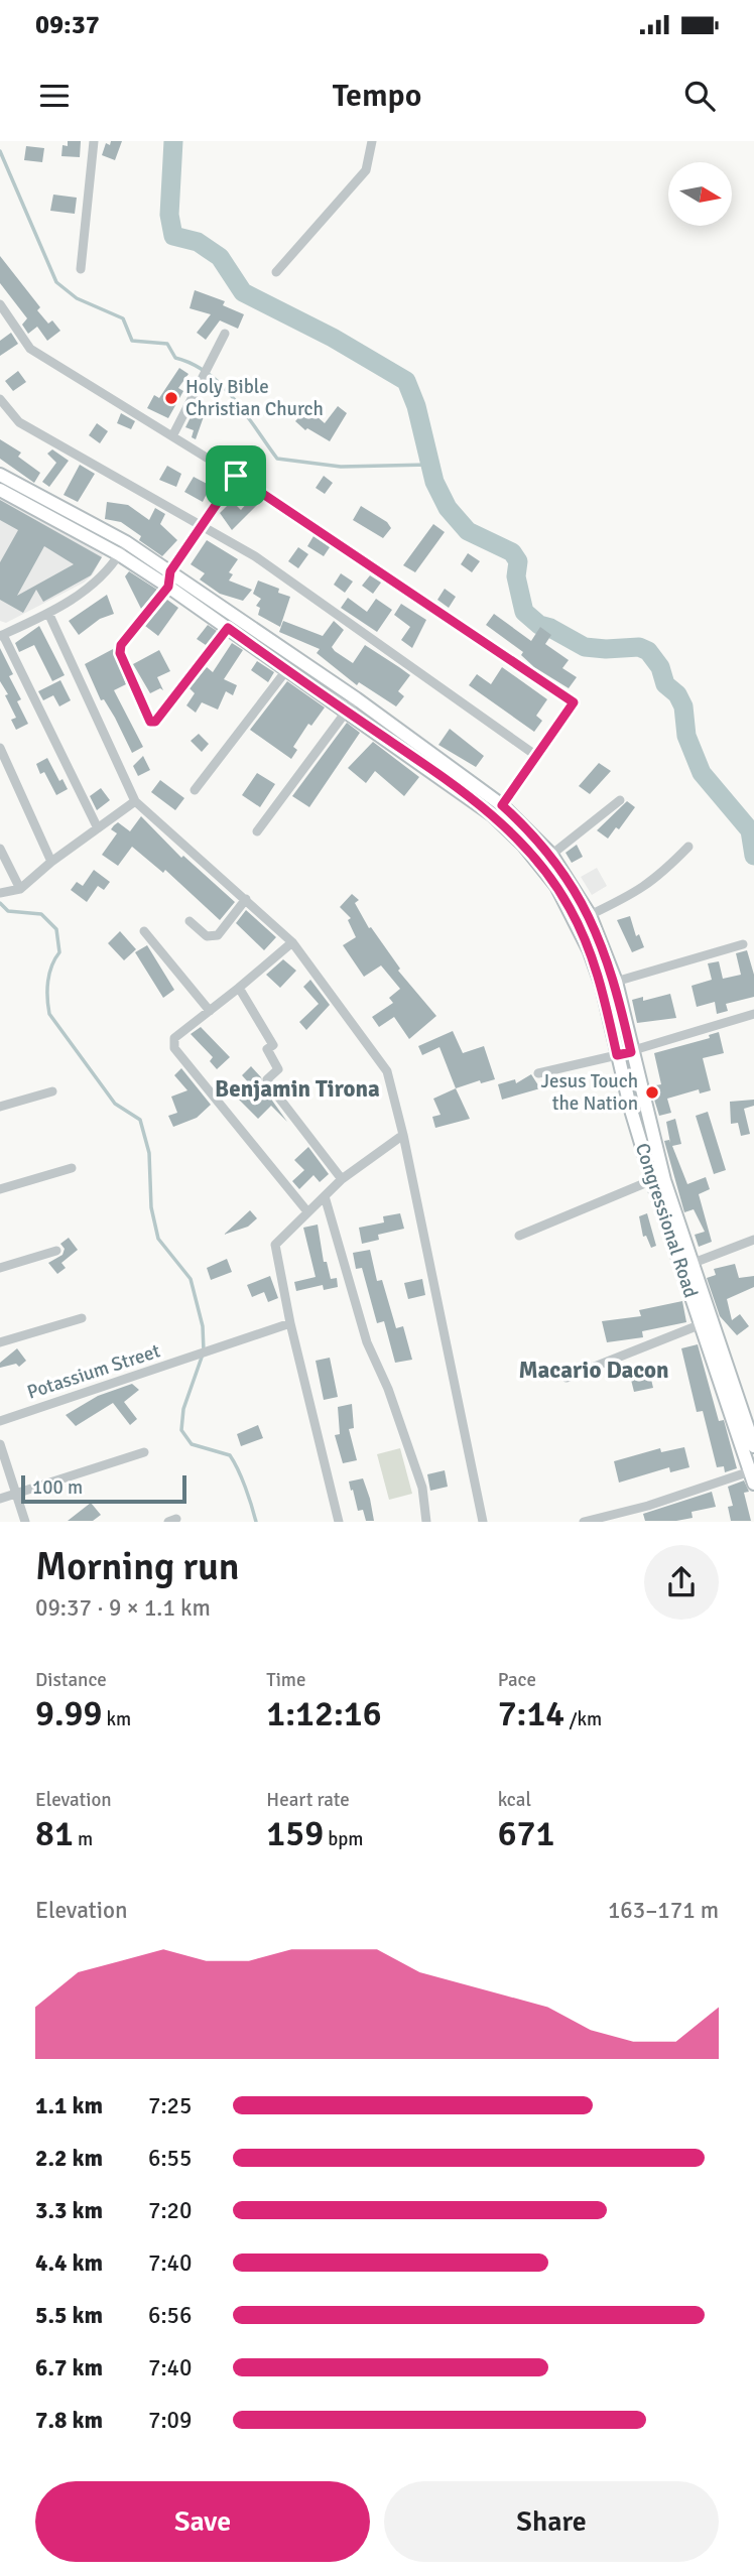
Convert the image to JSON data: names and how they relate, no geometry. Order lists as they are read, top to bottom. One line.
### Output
{"streets":{"main road":["Congressional Road"],"street":["Potassium Street"]},"districts":["Benjamin Tirona","Macario Dacon"],"places":["Holy Bible Christian Church","Jesus Touch the Nation"],"scale_bar":"100 m","north":"right","page":{"status":"09:37","header":"Tempo","scale":"100 m","heading":["Morning run","09:37 · 9 × 1.1 km"],"stats":[["Distance","9.99 km"],["Time","1:12:16"],["Pace","7:14 /km"],["Elevation","81 m"],["Heart rate","159 bpm"],["kcal","671"]],"chart":["Elevation","163–171 m"],"list":[{"name":"1.1 km","note":"7:25"},{"name":"2.2 km","note":"6:55"},{"name":"3.3 km","note":"7:20"},{"name":"4.4 km","note":"7:40"},{"name":"5.5 km","note":"6:56"},{"name":"6.7 km","note":"7:40"},{"name":"7.8 km","note":"7:09"}],"buttons":["Save","Share"]}}
